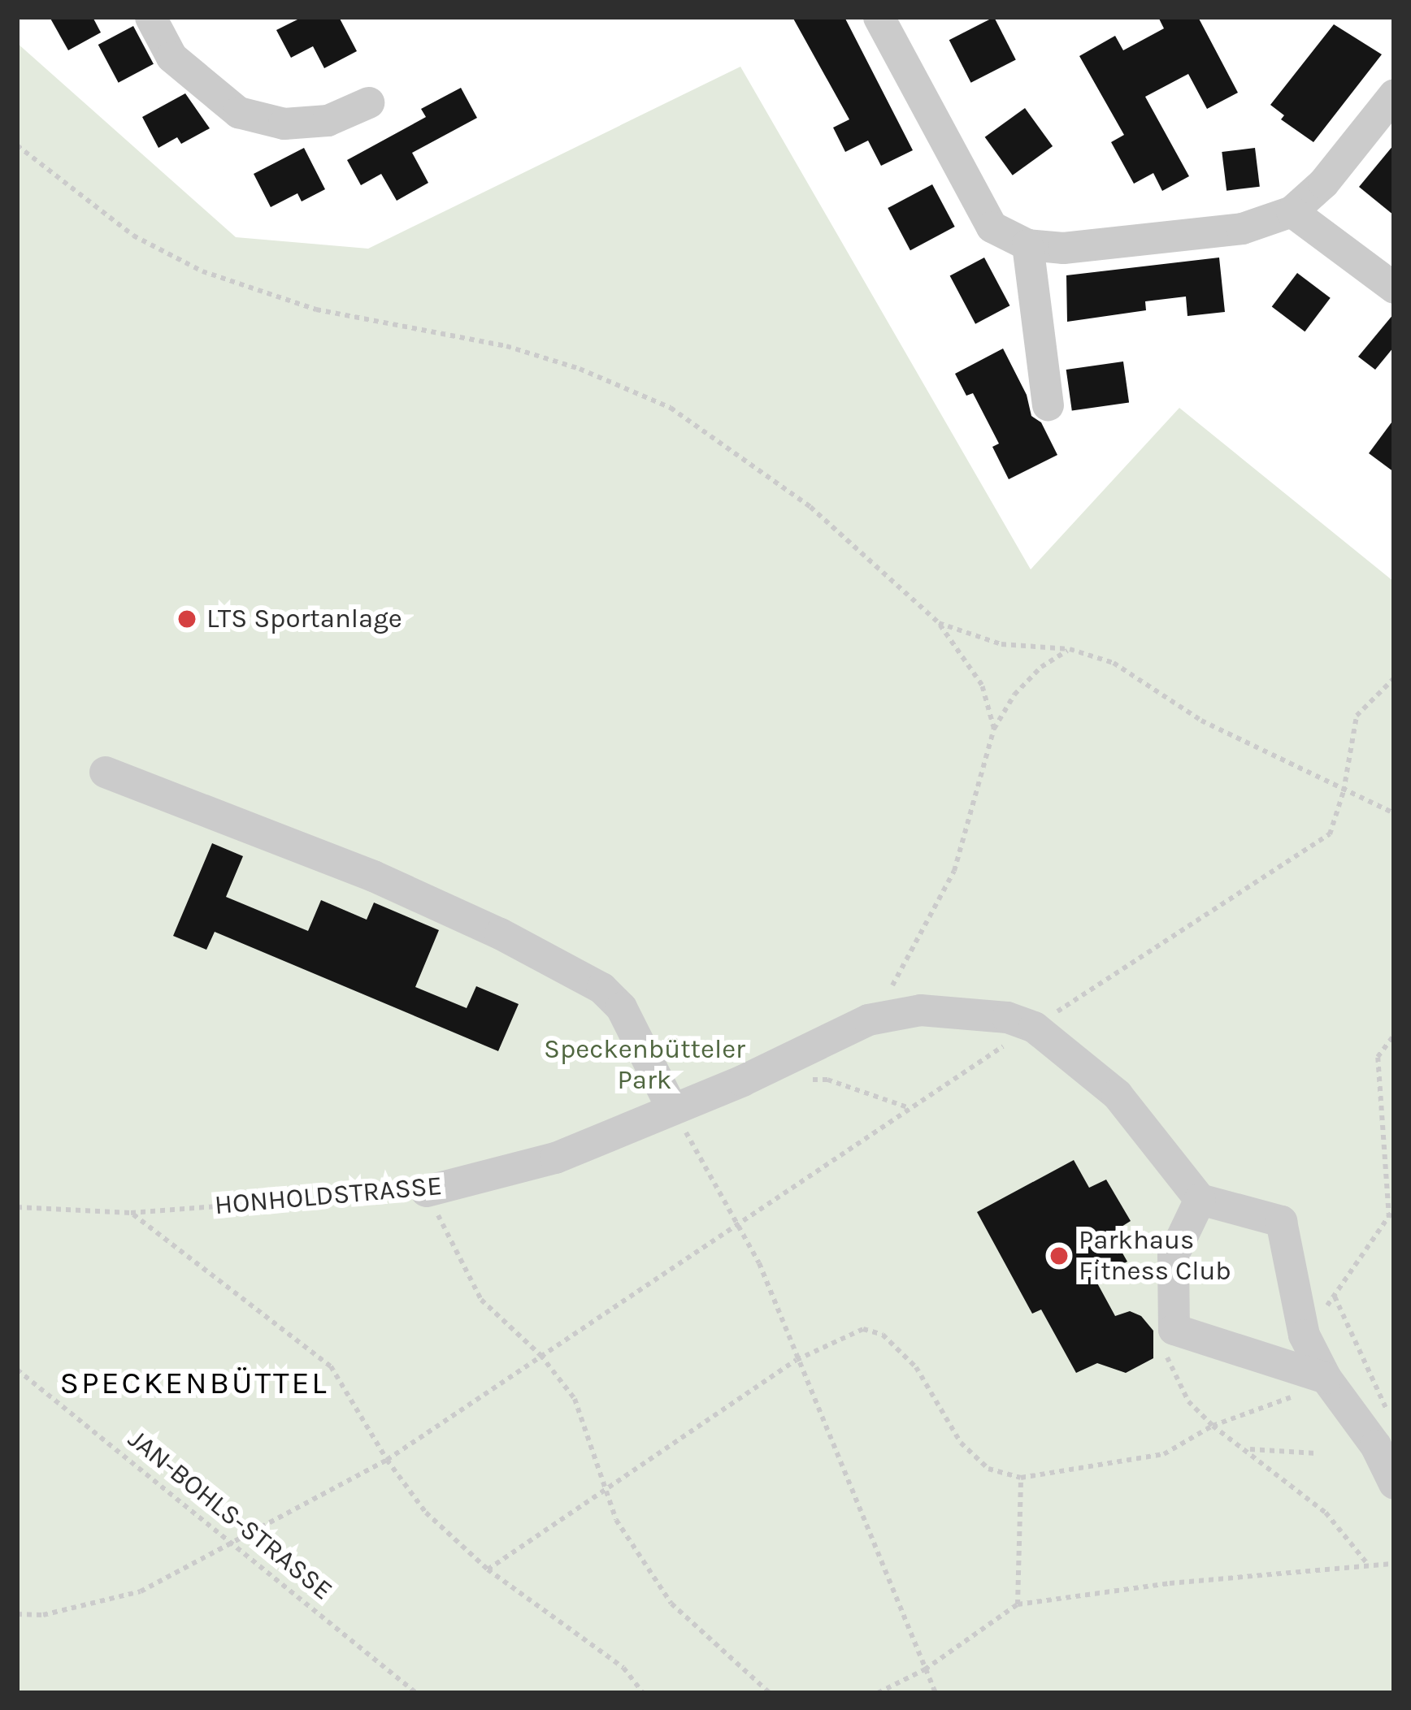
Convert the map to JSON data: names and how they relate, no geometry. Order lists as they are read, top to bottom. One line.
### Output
{"streets":{"street":["HONHOLDSTRASSE"],"path":["JAN-BOHLS-STRASSE"]},"districts":["SPECKENBÜTTEL"],"parks":["Speckenbütteler Park"],"places":["LTS Sportanlage","Parkhaus Fitness Club"]}
